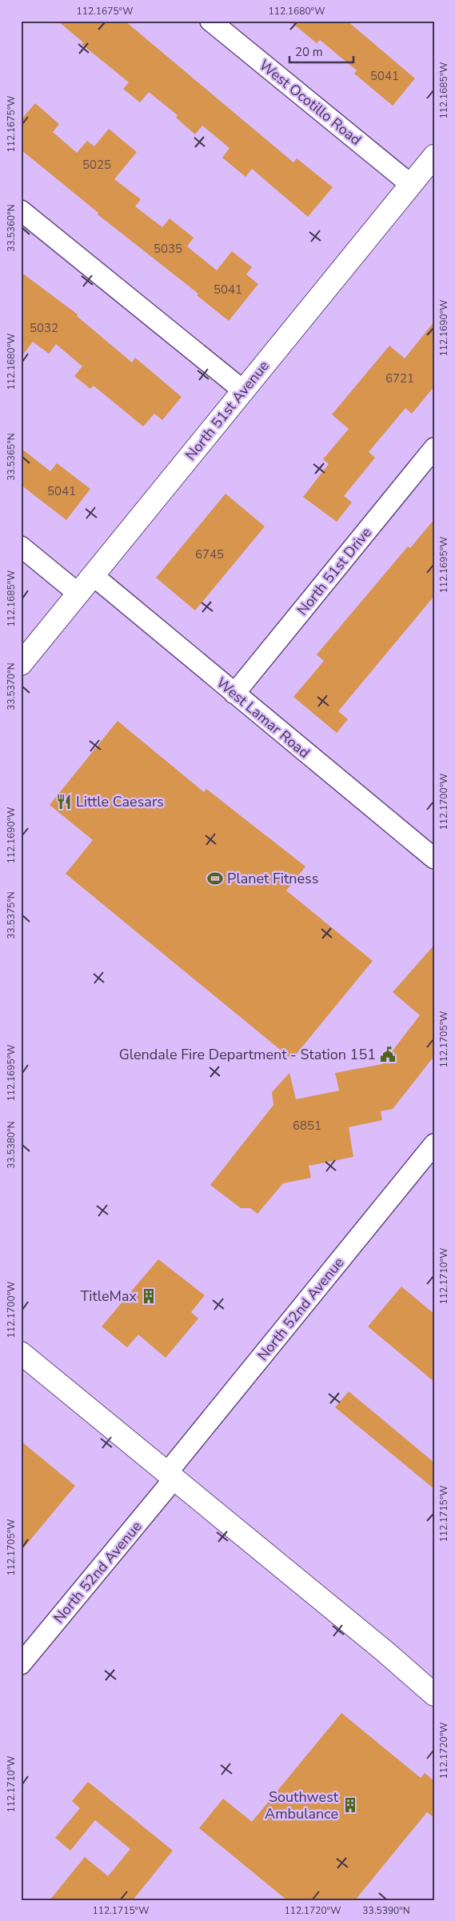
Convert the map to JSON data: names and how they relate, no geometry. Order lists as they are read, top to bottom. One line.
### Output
{"streets":{"main road":["North 51st Avenue"],"street":["West Ocotillo Road","North 51st Drive","West Lamar Road","North 52nd Avenue"]},"crossings":[["West Ocotillo Road","North 51st Avenue"],["North 51st Avenue","West Lamar Road"],["North 51st Drive","West Lamar Road"]],"places":{"restaurant":["Little Caesars"],"sports":["Planet Fitness"],"public building":["Glendale Fire Department - Station 151"],"building":["TitleMax","Southwest Ambulance"]},"house_numbers":["5041","5025","5035","5041","5032","6721","5041","6745","6851"],"scale_bar":"20 m","coordinates":["112.1675°W","112.1680°W","112.1685°W","33.5360°N","112.1690°W","33.5365°N","112.1695°W","33.5370°N","112.1700°W","33.5375°N","112.1705°W","33.5380°N","112.1710°W","112.1715°W","112.1720°W","33.5390°N"]}
